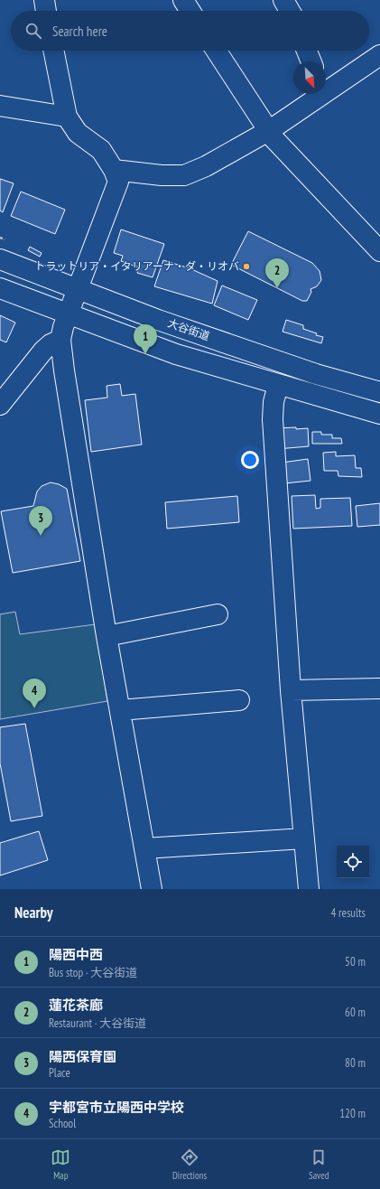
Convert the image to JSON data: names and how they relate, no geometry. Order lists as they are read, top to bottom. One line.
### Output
{"streets":{"street":["大谷街道"]},"places":["トラットリア・イタリアーナ・ダ・リオバ"],"north":"bottom right","page":{"search":"Search here","pins":["2","1","3","4"],"heading":["Nearby","4 results"],"list":[{"mark":"1","name":"陽西中西","note":"Bus stop · 大谷街道","value":"50 m"},{"mark":"2","name":"蓮花茶廊","note":"Restaurant · 大谷街道","value":"60 m"},{"mark":"3","name":"陽西保育園","note":"Place","value":"80 m"},{"mark":"4","name":"宇都宮市立陽西中学校","note":"School","value":"120 m"}],"nav":["Map","Directions","Saved"]}}
